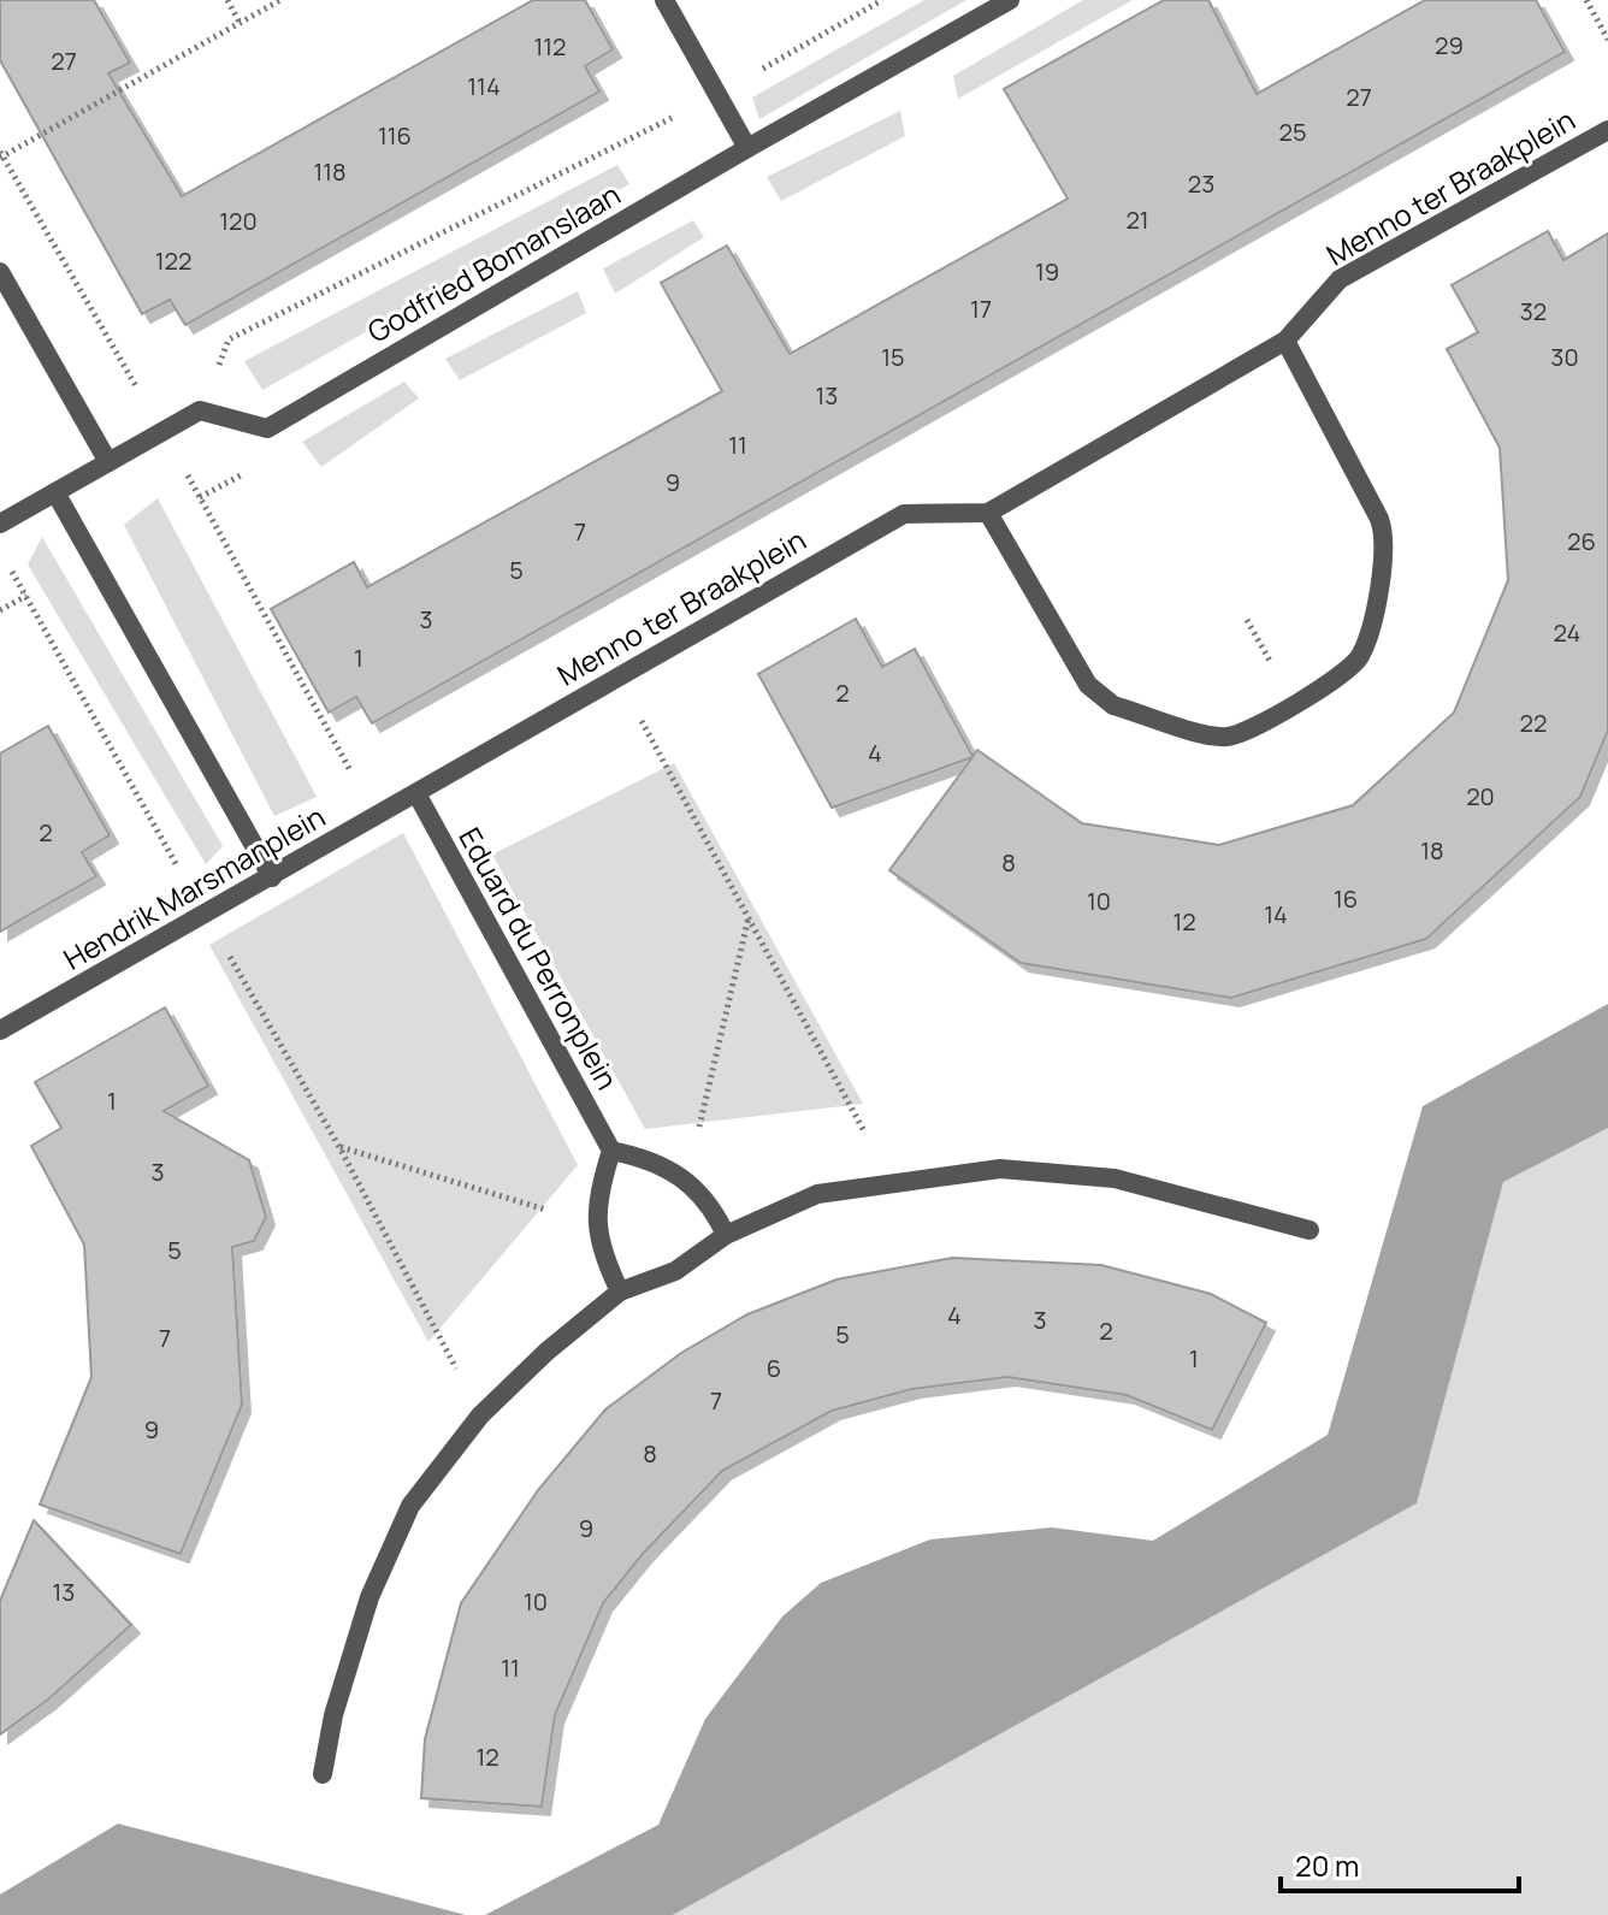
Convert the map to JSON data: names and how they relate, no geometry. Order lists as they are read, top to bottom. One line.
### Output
{"streets":{"street":["Menno ter Braakplein","Godfried Bomanslaan","Hendrik Marsmanplein","Eduard du Perronplein"]},"crossings":[["Menno ter Braakplein","Hendrik Marsmanplein"],["Menno ter Braakplein","Eduard du Perronplein"],["Hendrik Marsmanplein","Eduard du Perronplein"]],"house_numbers":["29","112","27","114","27","25","116","118","23","21","120","122","19","17","32","15","30","13","11","9","7","26","5","3","24","1","2","22","4","20","2","18","8","16","10","14","12","1","3","5","4","3","2","5","7","1","6","7","9","8","9","13","10","11","12"],"scale_bar":"20 m"}
